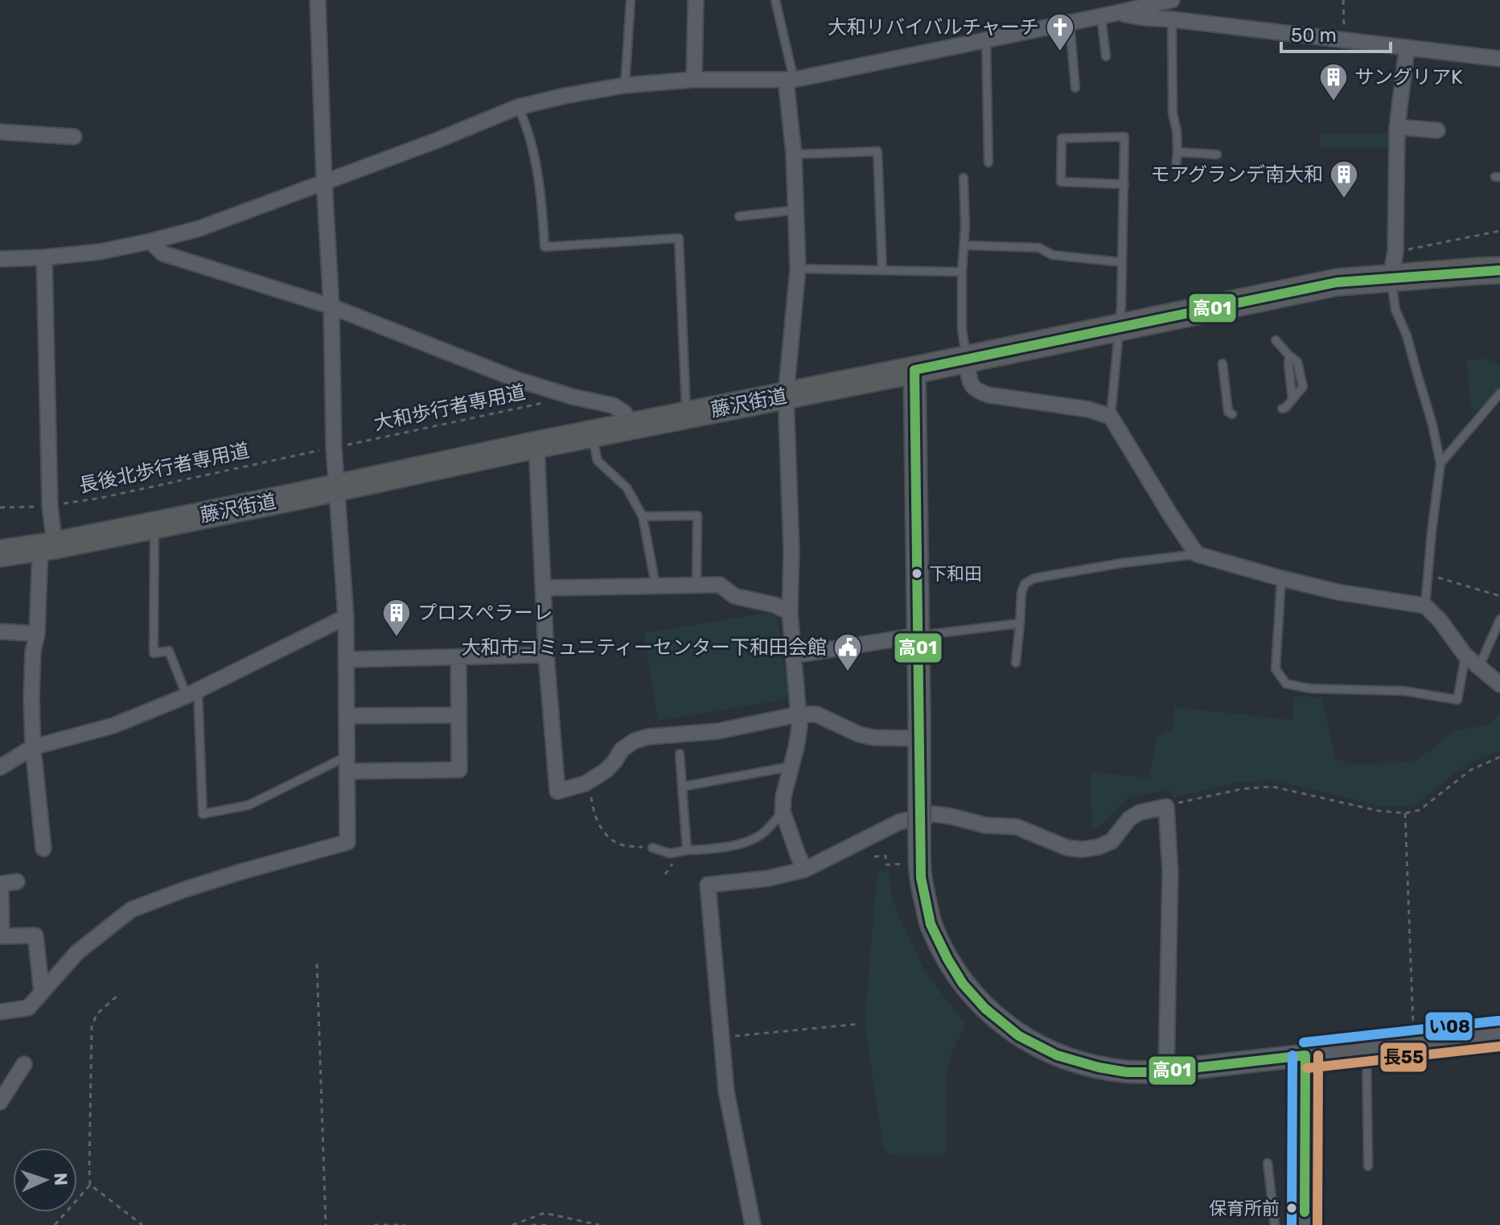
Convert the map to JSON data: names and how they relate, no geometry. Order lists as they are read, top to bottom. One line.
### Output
{"streets":{"highway":["藤沢街道"],"path":["大和歩行者専用道","長後北歩行者専用道"]},"crossings":[["大和歩行者専用道","長後北歩行者専用道"]],"places":{"church":["大和リバイバルチャーチ"],"building":["サングリアK","モアグランデ南大和","プロスぺラーレ"],"other":["下和田","保育所前"],"public building":["大和市コミュニティーセンター下和田会館"]},"lines":["transit line 高01","transit line い08","transit line 長55"],"scale_bar":"50 m","north":"right"}
